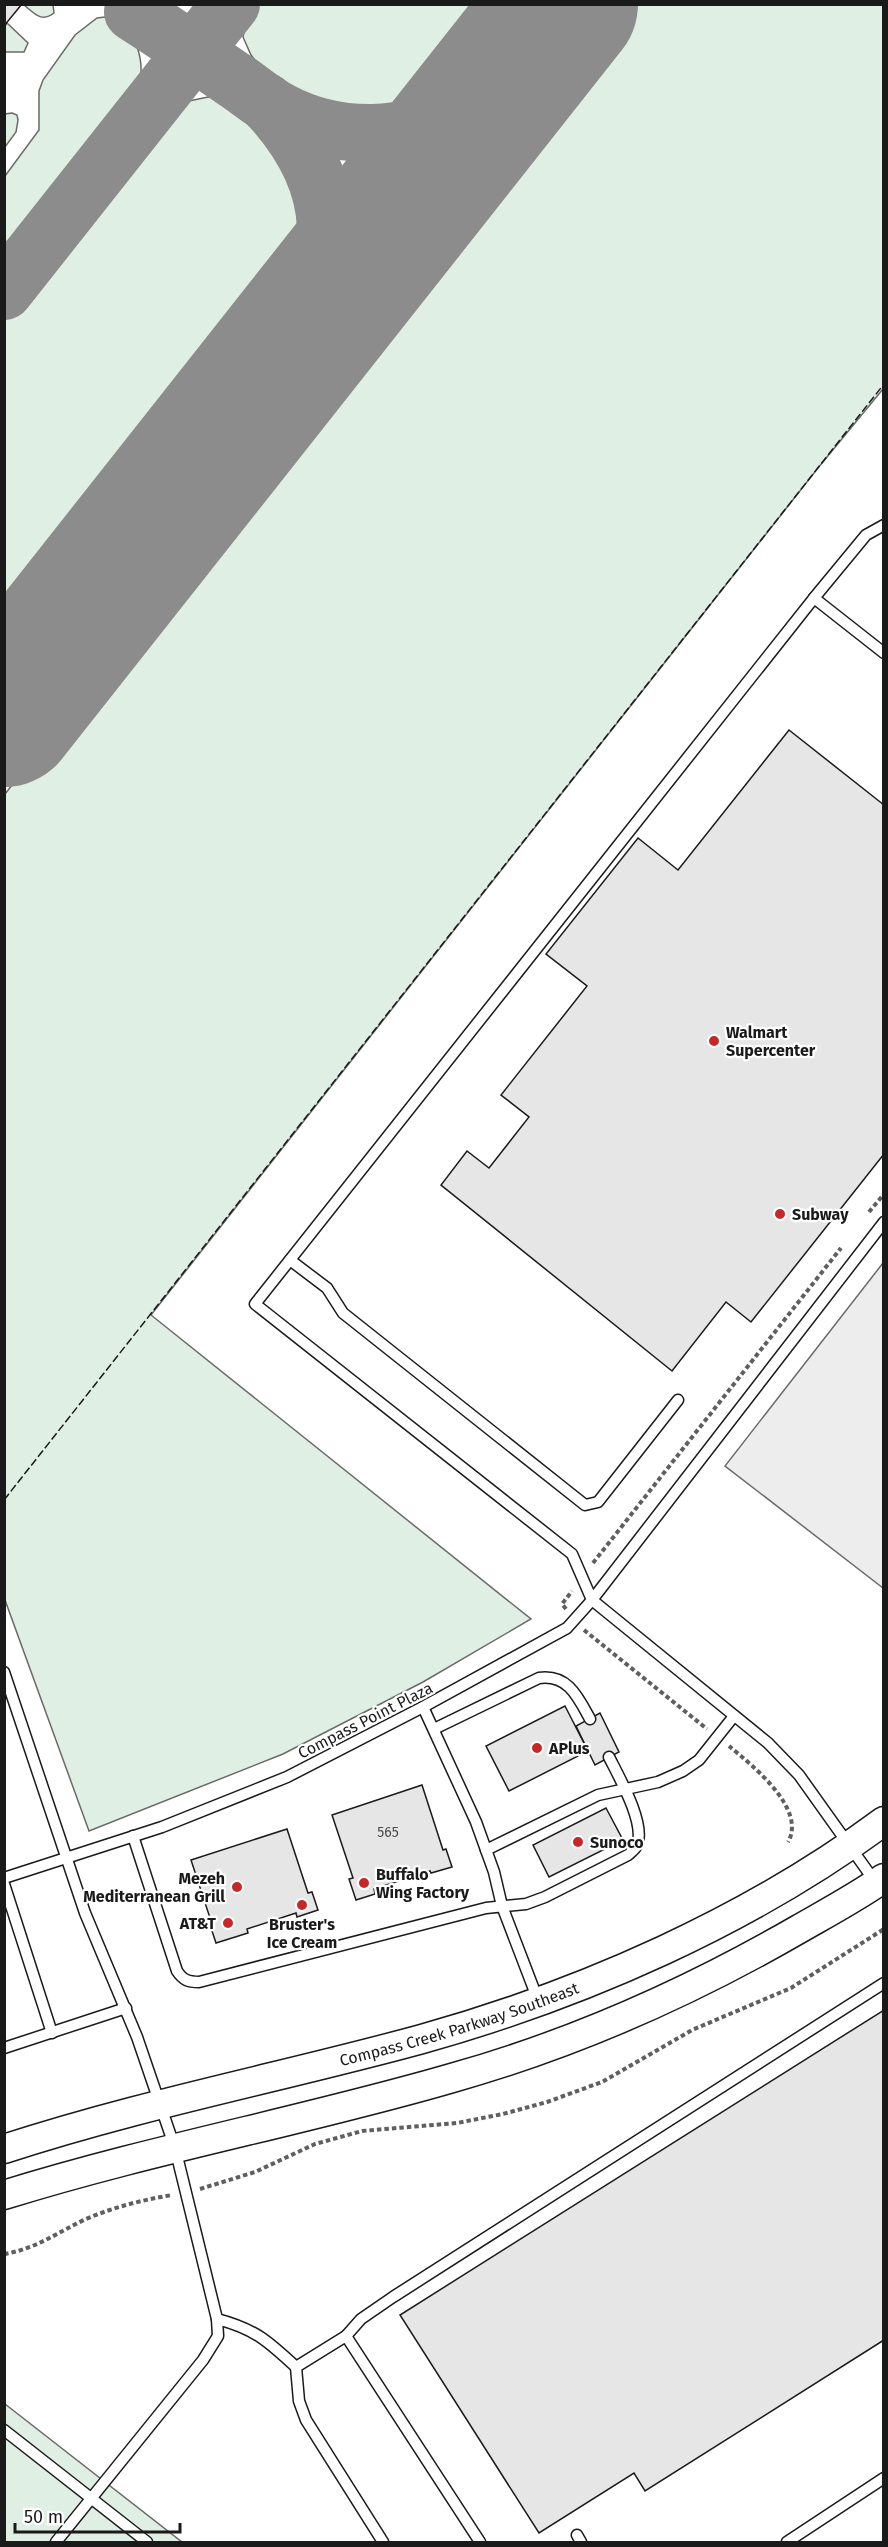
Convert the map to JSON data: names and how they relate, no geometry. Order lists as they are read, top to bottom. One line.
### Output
{"streets":{"street":["Compass Creek Parkway Southeast"],"lane":["Compass Point Plaza"]},"places":["Walmart Supercenter","Subway","APlus","Sunoco","Buffalo Wing Factory","Mezeh Mediterranean Grill","Bruster's Ice Cream","AT&T"],"house_numbers":["565"],"scale_bar":"50 m"}
